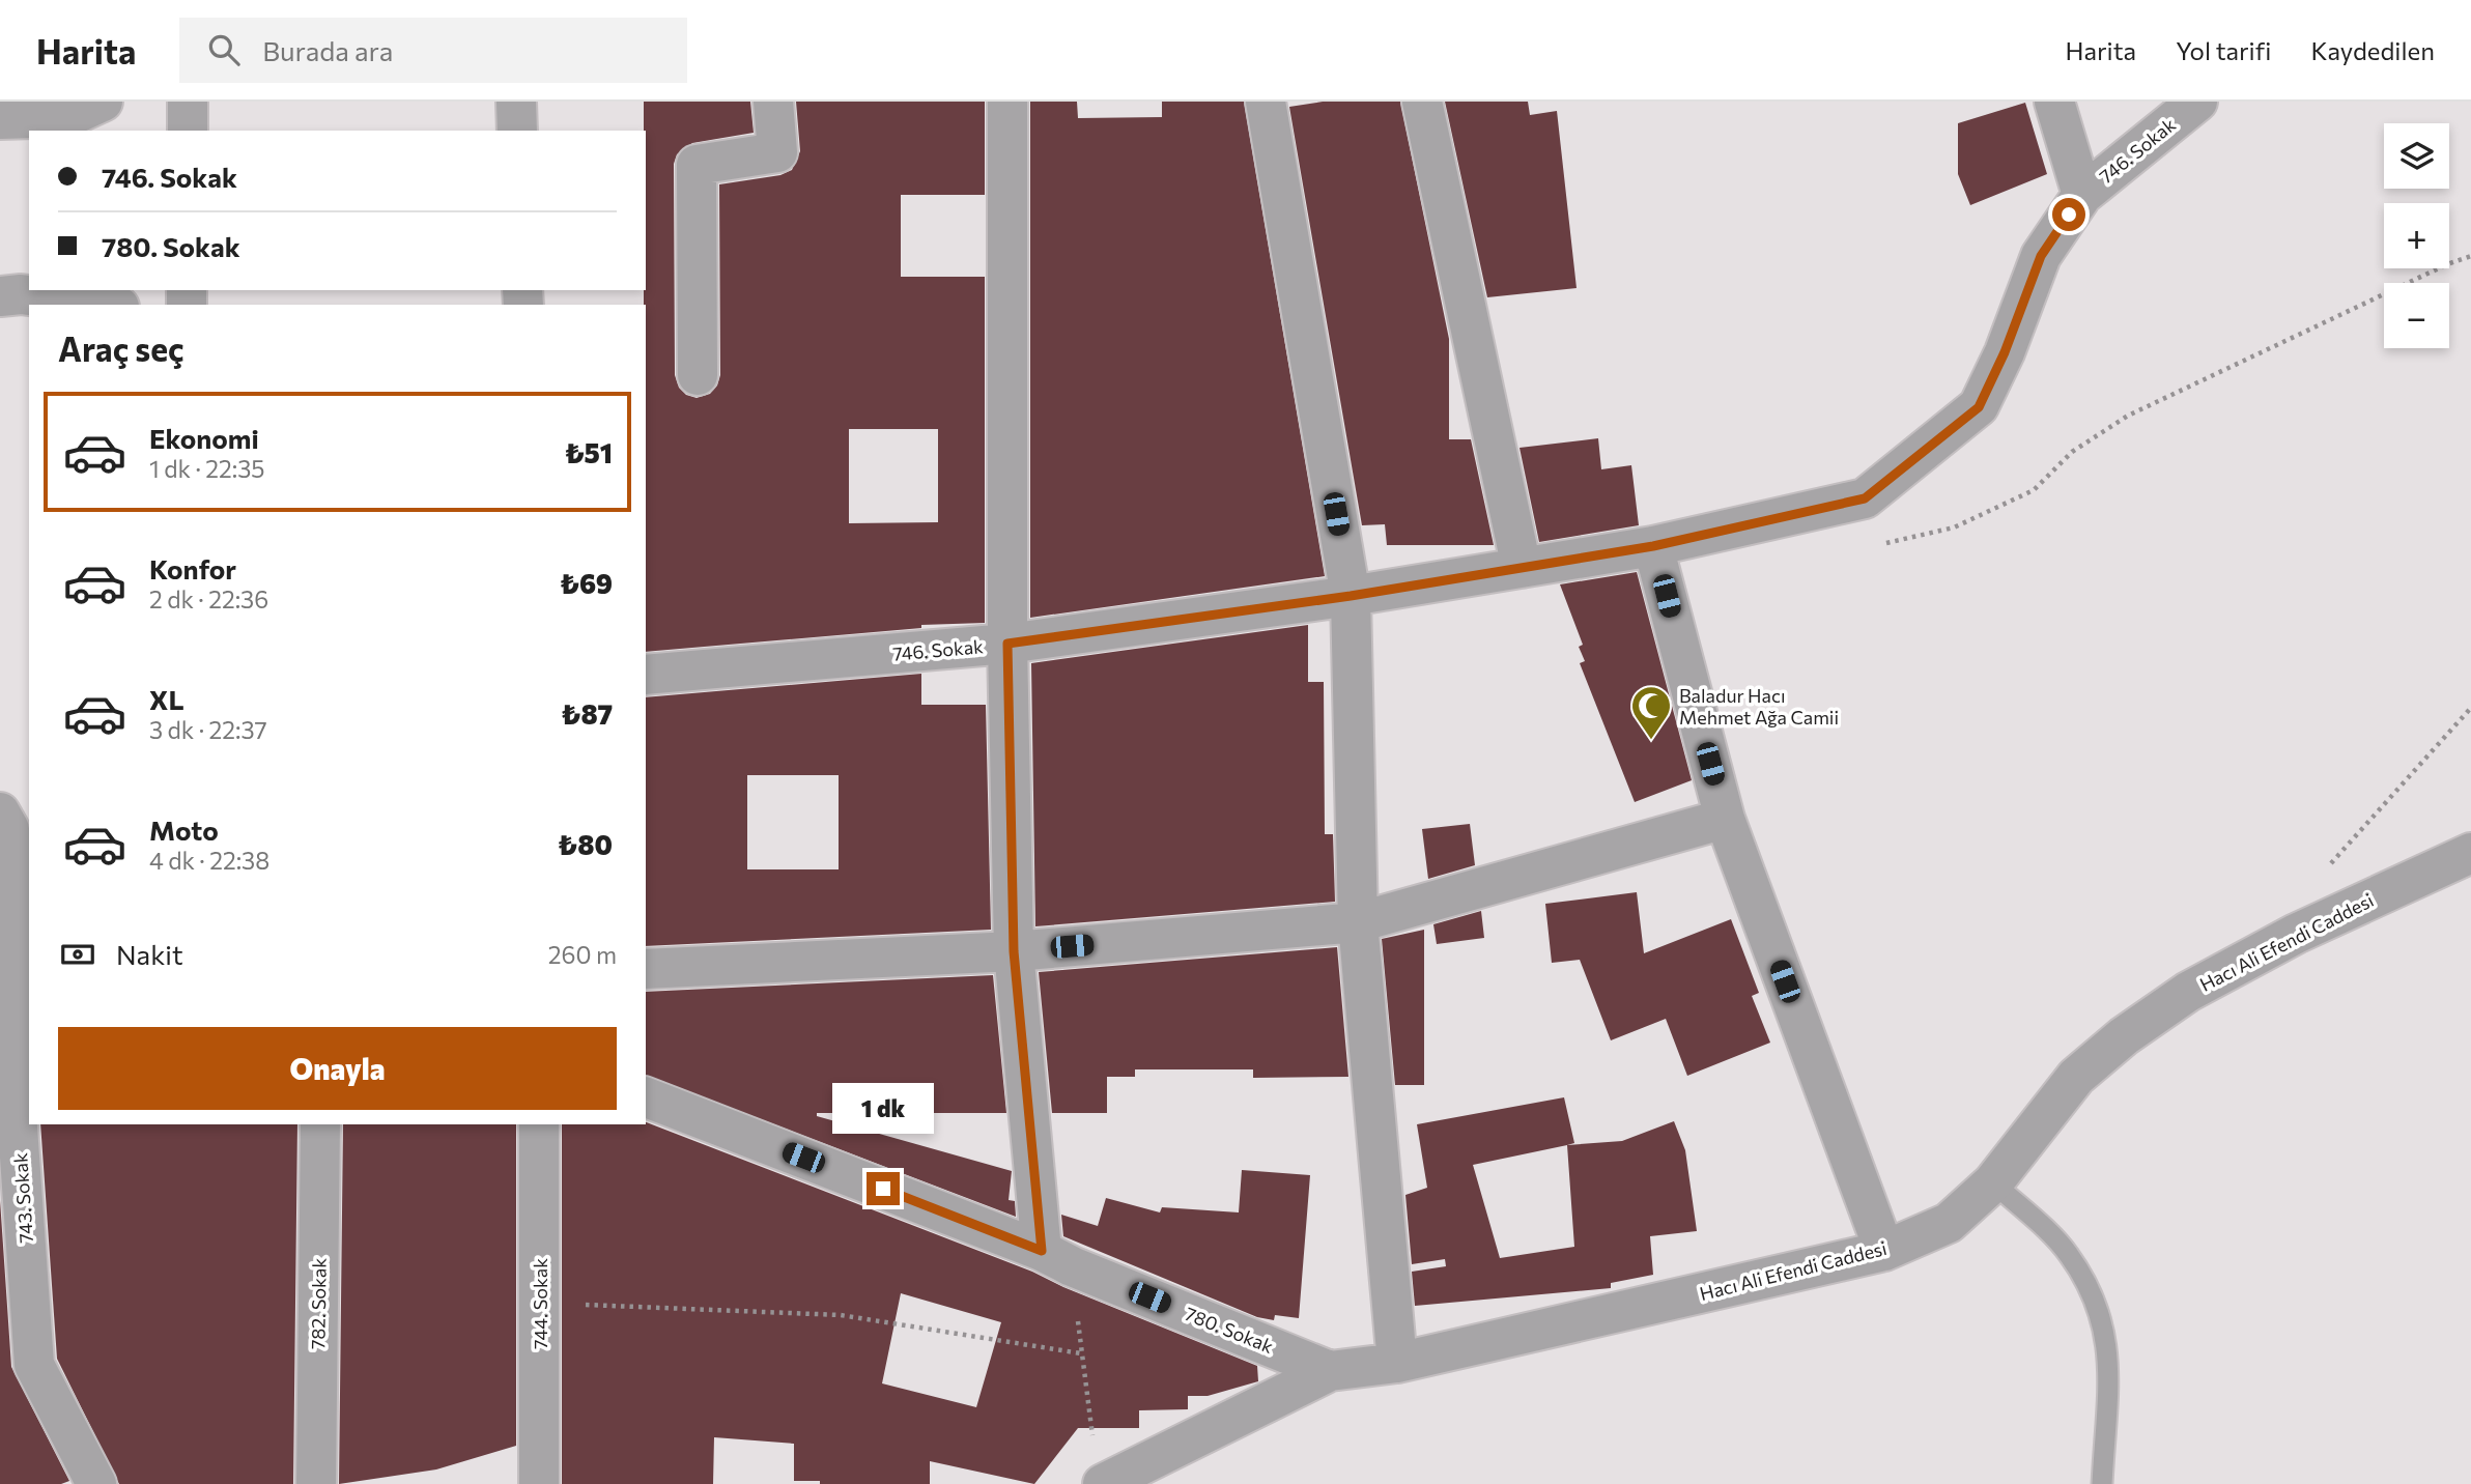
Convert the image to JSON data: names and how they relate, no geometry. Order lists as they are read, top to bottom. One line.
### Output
{"streets":{"street":["746. Sokak","Hacı Ali Efendi Caddesi","743. Sokak","782. Sokak","744. Sokak","780. Sokak"]},"crossings":[["Hacı Ali Efendi Caddesi","780. Sokak"]],"places":{"mosque":["Baladur Hacı Mehmet Ağa Camii"]},"page":{"header":"Harita","search":"Burada ara","nav":["Harita","Yol tarifi","Kaydedilen"],"map_buttons":["+","−"],"banner":["746. Sokak","780. Sokak"],"heading":"Araç seç","list":[{"name":"Ekonomi","note":"1 dk · 22:35","value":"₺51"},{"name":"Konfor","note":"2 dk · 22:36","value":"₺69"},{"name":"XL","note":"3 dk · 22:37","value":"₺87"},{"name":"Moto","note":"4 dk · 22:38","value":"₺80"}],"pay":["Nakit","260 m"],"buttons":"Onayla","bubble":"1 dk"}}
